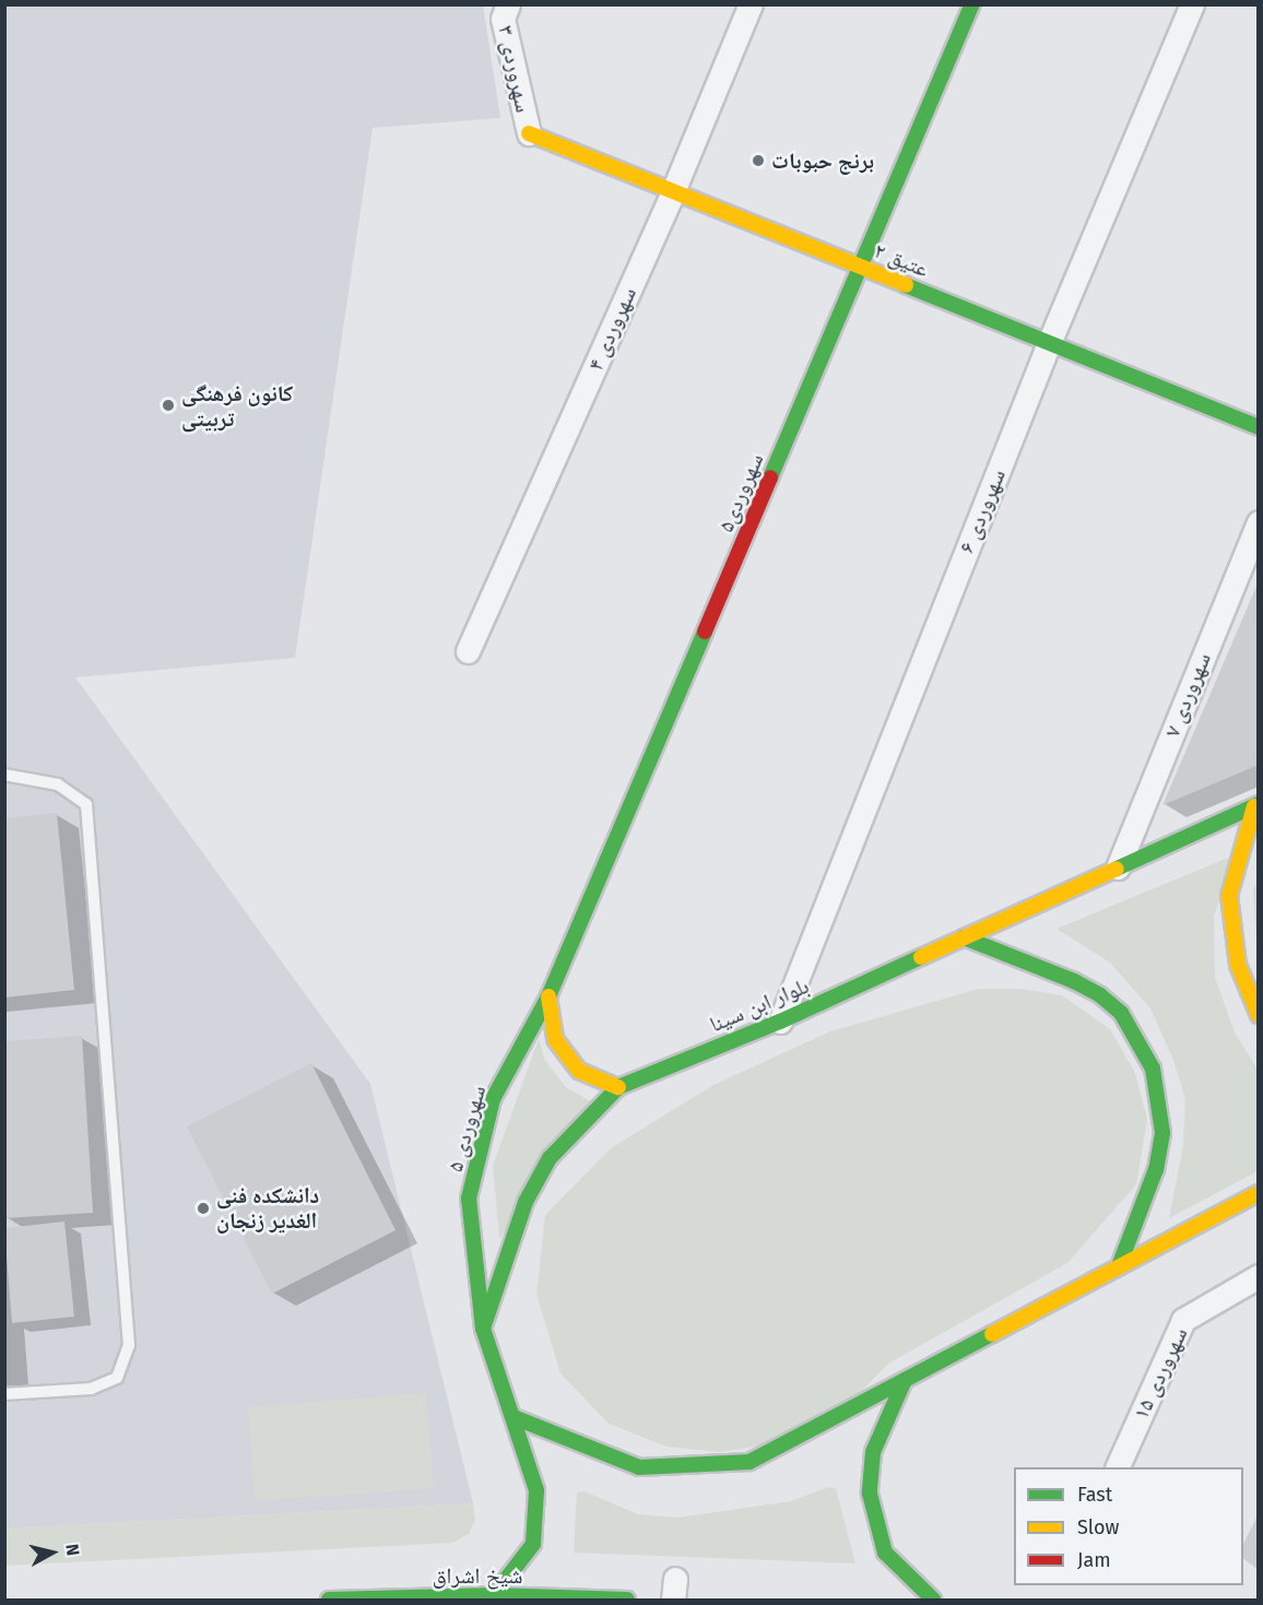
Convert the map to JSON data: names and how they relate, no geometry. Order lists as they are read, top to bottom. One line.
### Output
{"streets":{"street":["سهروردی ۳","عتیق ۲","سهروردی ۴","سهروردی۵","سهروردی ۶","سهروردی ۷","بلوار ابن سینا","سهروردی ۵","سهروردی ۱۵","شیخ اشراق"]},"crossings":[["سهروردی ۳","عتیق ۲"],["عتیق ۲","سهروردی ۴"],["عتیق ۲","سهروردی۵"],["عتیق ۲","سهروردی ۶"],["سهروردی۵","سهروردی ۵"],["سهروردی ۶","بلوار ابن سینا"],["سهروردی ۷","بلوار ابن سینا"],["بلوار ابن سینا","سهروردی ۵"]],"places":["برنج حبوبات","کانون فرهنگی تربیتی","دانشکده فنی الغدیر زنجان"],"legend":["Fast","Slow","Jam"],"north":"right"}
